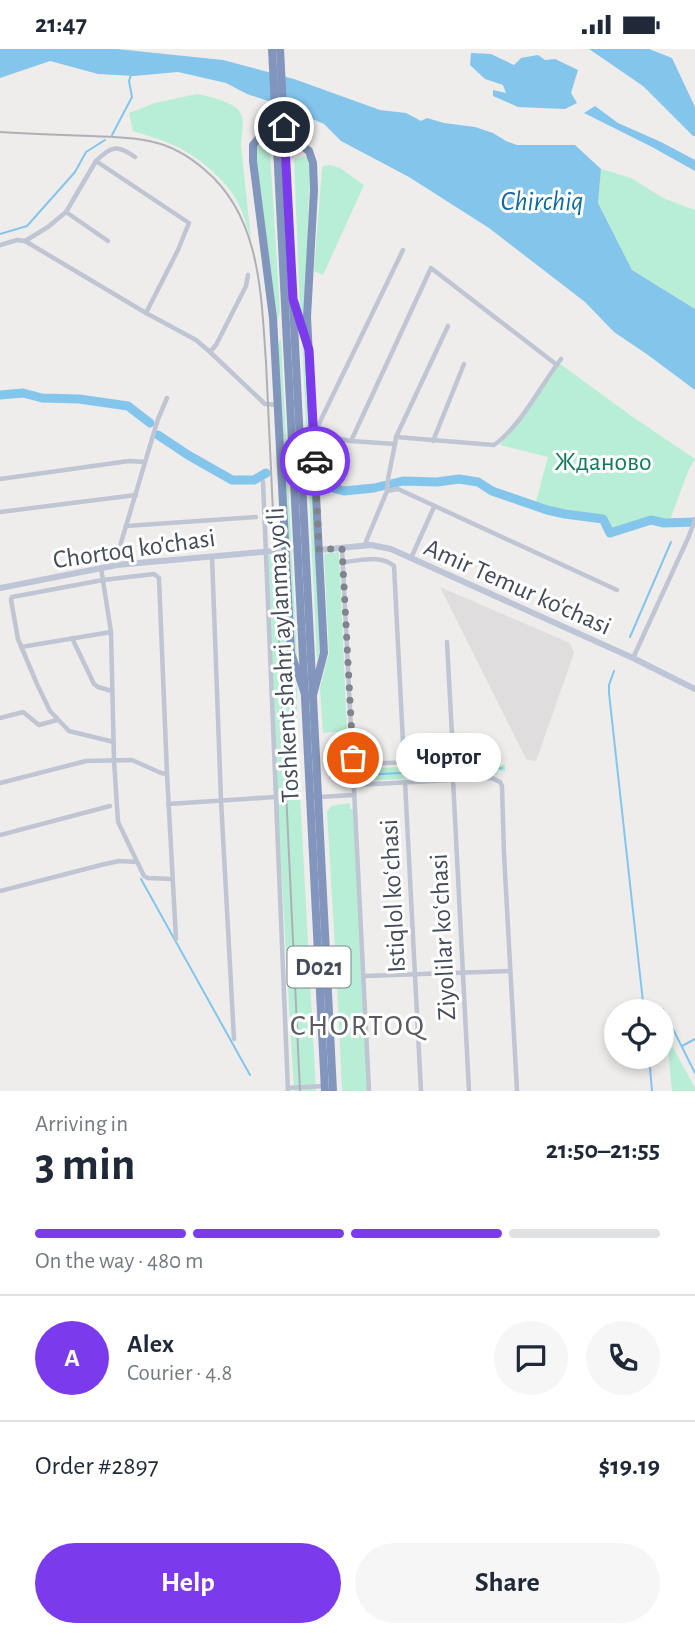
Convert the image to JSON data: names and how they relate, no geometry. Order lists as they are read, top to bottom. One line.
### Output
{"streets":{"highway":["Toshkent shahri aylanma yoʻli","D021"],"main road":["Chortoq ko'chasi","Amir Temur ko'chasi"],"street":["Istiqlol koʻchasi","Ziyolilar koʻchasi"]},"districts":["CHORTOQ"],"water":["Chirchiq"],"parks":["Жданово"],"places":["Чортог"],"page":{"status":"21:47","bubble":"Чортог","heading":["3 min","Arriving in","21:50–21:55"],"panel":["Alex","Courier · 4.8","Order #2897","$19.19"],"bar":"On the way · 480 m","round":"A","buttons":["Help","Share"]}}
